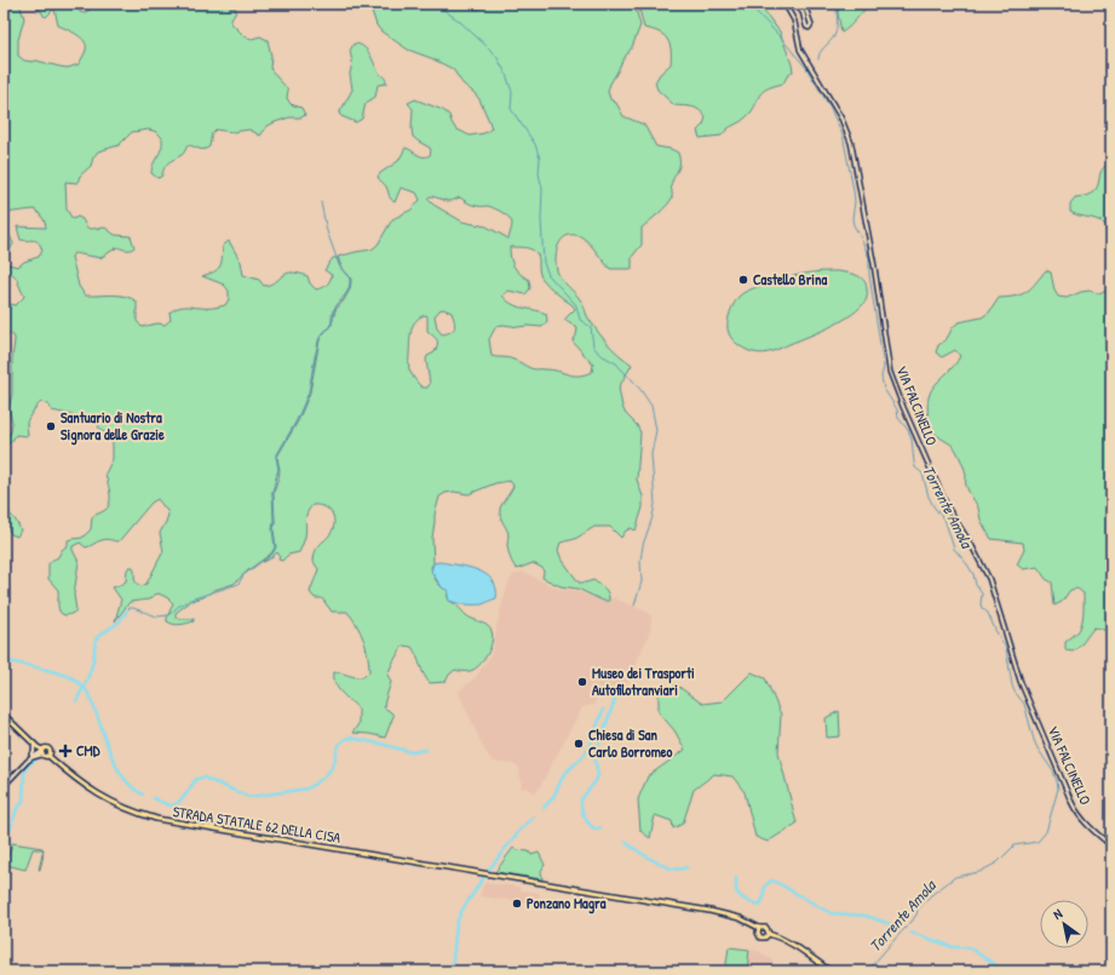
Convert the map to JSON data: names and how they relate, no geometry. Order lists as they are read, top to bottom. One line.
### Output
{"streets":{"main road":["STRADA STATALE 62 DELLA CISA"],"street":["VIA FALCINELLO"]},"water":["Torrente Amola"],"places":{"other":["Castello Brina","Santuario di Nostra Signora delle Grazie","Museo dei Trasporti Autofilotranviari","Chiesa di San Carlo Borromeo","Ponzano Magra"],"health":["CMD"]},"north":"top left"}
